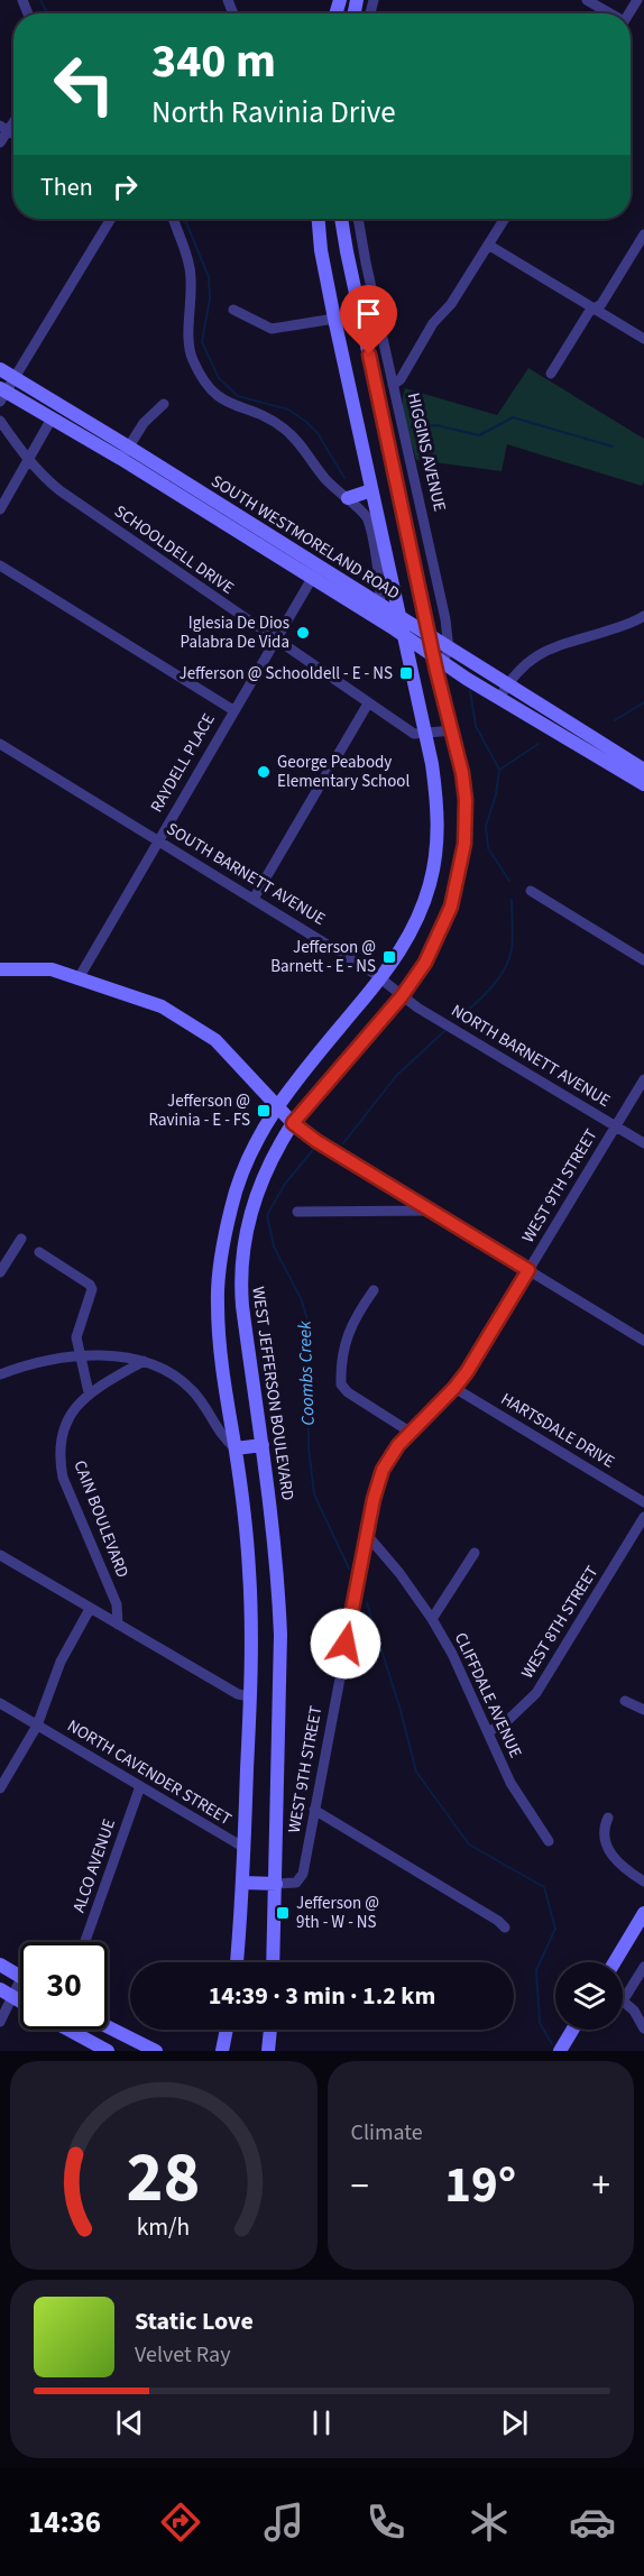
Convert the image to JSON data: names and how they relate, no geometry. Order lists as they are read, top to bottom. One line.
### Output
{"streets":{"main road":["SOUTH WESTMORELAND ROAD","WEST JEFFERSON BOULEVARD"],"street":["HIGGINS AVENUE","SCHOOLDELL DRIVE","RAYDELL PLACE","SOUTH BARNETT AVENUE","NORTH BARNETT AVENUE","WEST 9TH STREET","HARTSDALE DRIVE","CAIN BOULEVARD","WEST 8TH STREET","CLIFFDALE AVENUE","NORTH CAVENDER STREET","ALCO AVENUE"]},"crossings":[["HIGGINS AVENUE","SOUTH WESTMORELAND ROAD"],["HIGGINS AVENUE","WEST JEFFERSON BOULEVARD"],["SOUTH WESTMORELAND ROAD","RAYDELL PLACE"],["SOUTH WESTMORELAND ROAD","WEST JEFFERSON BOULEVARD"],["SCHOOLDELL DRIVE","RAYDELL PLACE"],["SCHOOLDELL DRIVE","WEST JEFFERSON BOULEVARD"],["RAYDELL PLACE","SOUTH BARNETT AVENUE"],["SOUTH BARNETT AVENUE","NORTH BARNETT AVENUE"],["SOUTH BARNETT AVENUE","WEST JEFFERSON BOULEVARD"],["NORTH BARNETT AVENUE","WEST 9TH STREET"],["NORTH BARNETT AVENUE","WEST JEFFERSON BOULEVARD"],["WEST 9TH STREET","WEST JEFFERSON BOULEVARD"],["WEST 9TH STREET","HARTSDALE DRIVE"],["WEST 9TH STREET","CLIFFDALE AVENUE"],["WEST 8TH STREET","CLIFFDALE AVENUE"],["NORTH CAVENDER STREET","ALCO AVENUE"]],"water":["Coombs Creek"],"places":{"other":["Iglesia De Dios Palabra De Vida","George Peabody Elementary School"],"transit":["Jefferson @ Schooldell - E - NS","Jefferson @ Barnett - E - NS","Jefferson @ Ravinia - E - FS","Jefferson @ 9th - W - NS"]},"page":{"turn":["340 m","North Ravinia Drive"],"then":"Then","limit":"30","trip":"14:39 · 3 min · 1.2 km","tile":"Climate","heat":["−","19°","+"],"song":["Static Love","Velvet Ray"],"tabs":"14:36","gauge":["28","km/h"]}}
